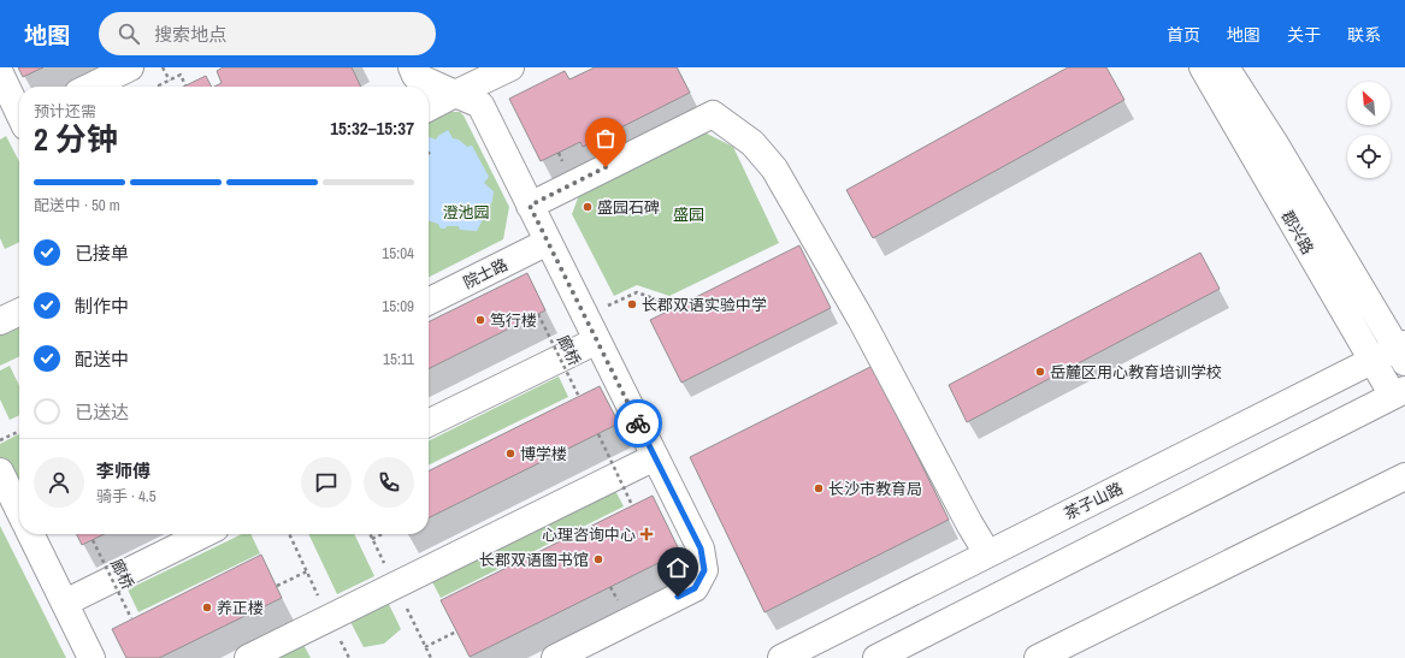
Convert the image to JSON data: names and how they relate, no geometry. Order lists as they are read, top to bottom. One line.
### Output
{"streets":{"main road":["郡兴路","院士路","茶子山路"],"path":["廊桥"]},"crossings":[["郡兴路","茶子山路"]],"parks":["澄池园","盛园"],"places":{"other":["盛园石碑","长郡双语实验中学","笃行楼","岳麓区用心教育培训学校","博学楼","长沙市教育局","长郡双语图书馆","养正楼"],"health":["心理咨询中心"]},"north":"top left","page":{"header":"地图","search":"搜索地点","nav":["首页","地图","关于","联系"],"heading":["2 分钟","预计还需","15:32–15:37"],"panel":["李师傅","骑手 · 4.5"],"bar":"配送中 · 50 m","list":[["已接单","15:04"],["制作中","15:09"],["配送中","15:11"],"已送达"]}}
